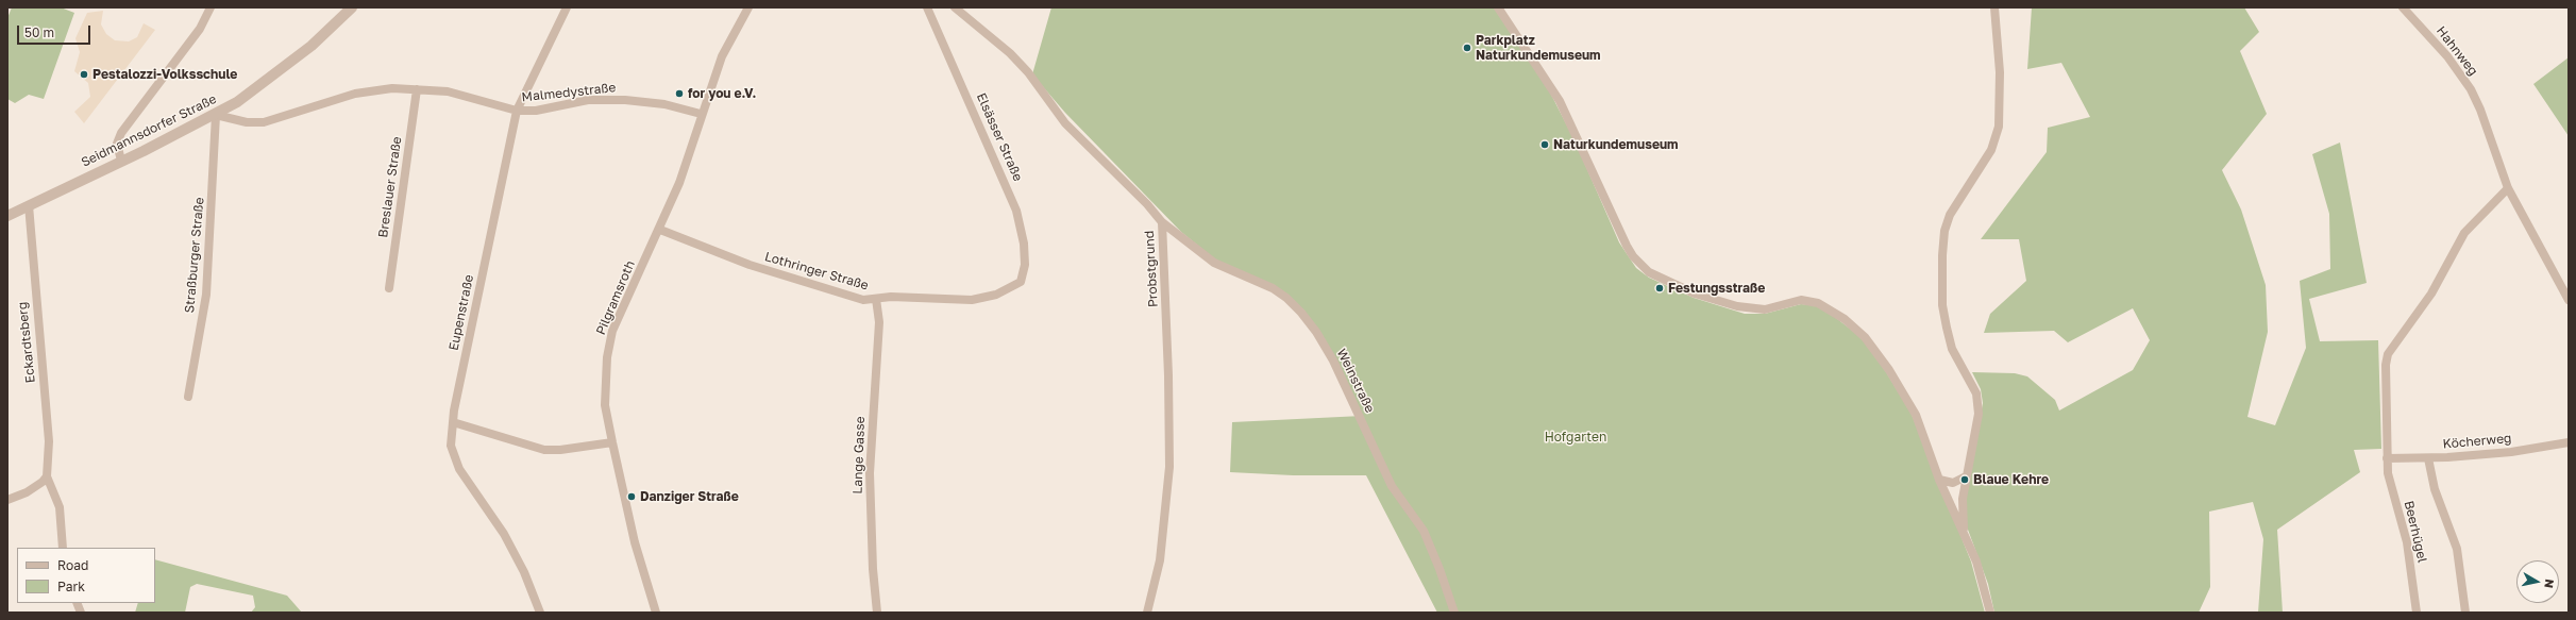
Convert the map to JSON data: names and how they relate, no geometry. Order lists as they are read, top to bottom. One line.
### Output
{"streets":{"street":["Hahnweg","Malmedystraße","Seidmannsdorfer Straße","Elsässer Straße","Breslauer Straße","Straßburger Straße","Probstgrund","Lothringer Straße","Pilgramsroth","Eupenstraße","Eckardtsberg","Weinstraße","Köcherweg","Lange Gasse","Beerhügel"]},"crossings":[["Hahnweg","Beerhügel"],["Malmedystraße","Seidmannsdorfer Straße"],["Malmedystraße","Breslauer Straße"],["Malmedystraße","Straßburger Straße"],["Malmedystraße","Pilgramsroth"],["Malmedystraße","Eupenstraße"],["Seidmannsdorfer Straße","Straßburger Straße"],["Seidmannsdorfer Straße","Eckardtsberg"],["Elsässer Straße","Lothringer Straße"],["Probstgrund","Weinstraße"],["Lothringer Straße","Pilgramsroth"],["Lothringer Straße","Lange Gasse"],["Köcherweg","Beerhügel"]],"parks":["Hofgarten"],"places":["Parkplatz Naturkundemuseum","Pestalozzi-Volksschule","for you e.V.","Naturkundemuseum","Festungsstraße","Blaue Kehre","Danziger Straße"],"legend":["Road","Park"],"scale_bar":"50 m","north":"right"}
